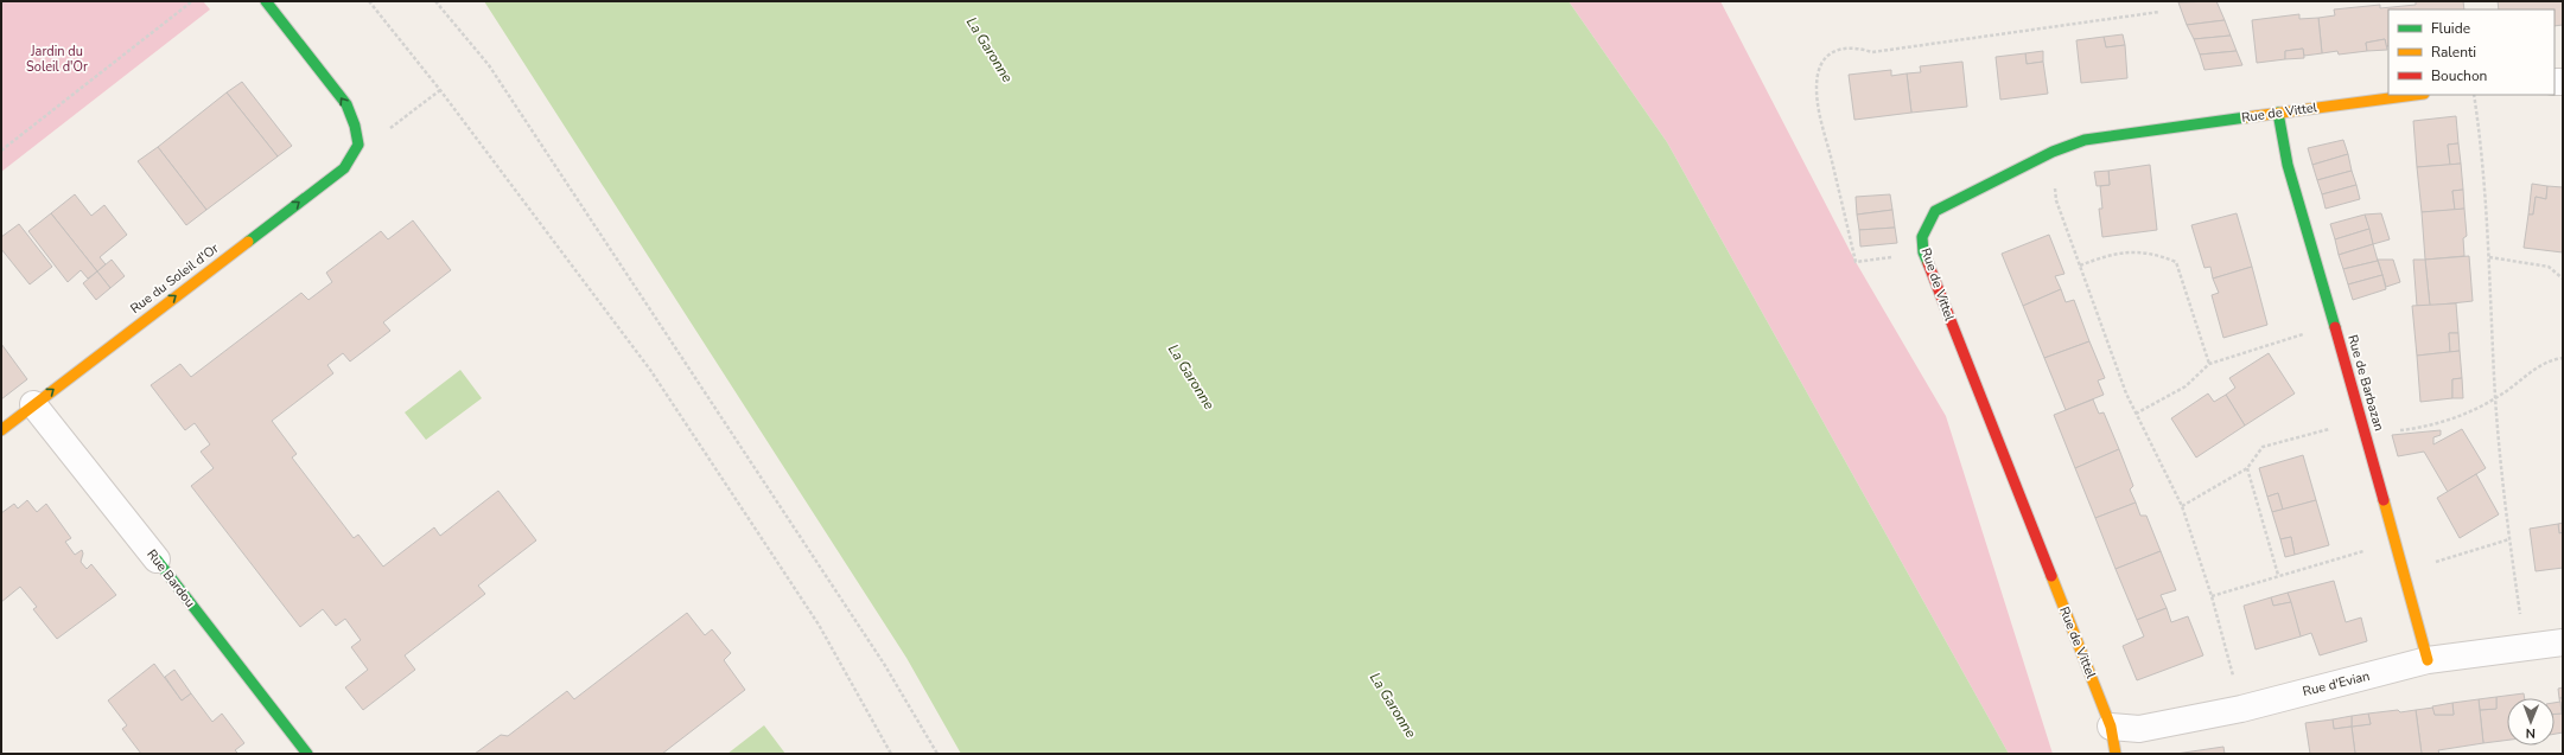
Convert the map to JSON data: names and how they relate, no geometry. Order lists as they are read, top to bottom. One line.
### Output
{"streets":{"street":["Rue de Vittel","Rue du Soleil d'Or","Rue de Barbazan","Rue Bardou","Rue d'Evian"]},"crossings":[["Rue de Vittel","Rue de Barbazan"],["Rue de Vittel","Rue d'Evian"],["Rue du Soleil d'Or","Rue Bardou"],["Rue de Barbazan","Rue d'Evian"]],"water":["La Garonne"],"parks":["Jardin du Soleil d'Or"],"legend":["Fluide","Ralenti","Bouchon"],"north":"bottom"}
